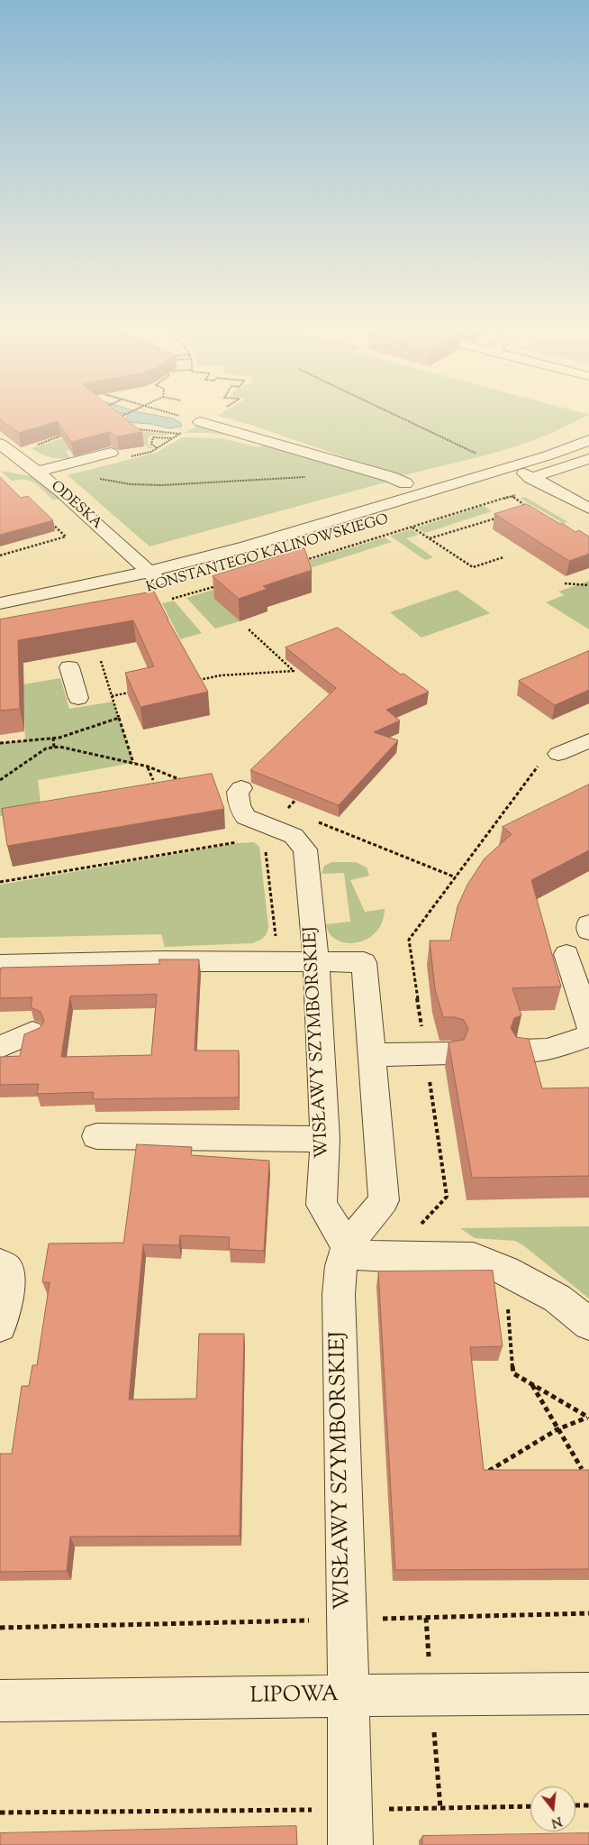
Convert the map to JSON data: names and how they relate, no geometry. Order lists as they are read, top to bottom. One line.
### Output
{"streets":{"street":["ODESKA","KONSTANTEGO KALINOWSKIEGO","WISŁAWY SZYMBORSKIEJ","LIPOWA"]},"crossings":[["ODESKA","KONSTANTEGO KALINOWSKIEGO"],["WISŁAWY SZYMBORSKIEJ","LIPOWA"]],"north":"bottom"}
